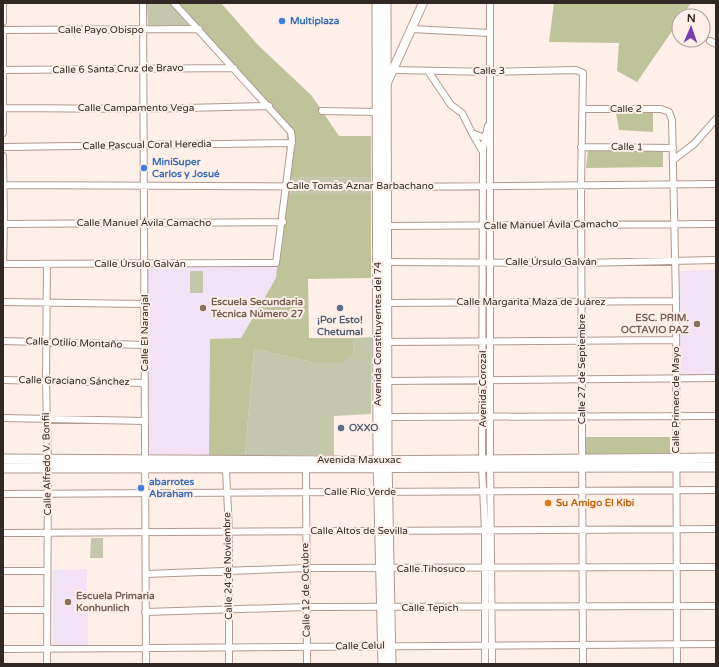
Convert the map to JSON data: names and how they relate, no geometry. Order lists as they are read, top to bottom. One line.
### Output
{"streets":{"main road":["Avenida Constituyentes del 74","Avenida Maxuxac"],"street":["Calle Payo Obispo","Calle 6 Santa Cruz de Bravo","Calle 3","Calle Campamento Vega","Calle 2","Calle Pascual Coral Heredia","Calle 1","Calle Tomás Aznar Barbachano","Calle Manuel Ávila Camacho","Calle Úrsulo Galván","Calle Margarita Maza de Juárez","Calle El Naranjal","Calle Otilio Montaño","Calle 27 de Septiembre","Calle Graciano Sánchez","Avenida Corozal","Calle Primero de Mayo","Calle Alfredo V. Bonfil","Calle Río Verde","Calle Altos de Sevilla","Calle 24 de Noviembre","Calle Tihosuco","Calle 12 de Octubre","Calle Tepich","Calle Celul"]},"crossings":[["Calle Payo Obispo","Calle El Naranjal"],["Calle 6 Santa Cruz de Bravo","Calle El Naranjal"],["Calle 3","Calle 27 de Septiembre"],["Calle 3","Avenida Corozal"],["Calle Campamento Vega","Calle El Naranjal"],["Calle 2","Calle 27 de Septiembre"],["Calle 2","Calle Primero de Mayo"],["Calle Pascual Coral Heredia","Calle El Naranjal"],["Calle 1","Calle 27 de Septiembre"],["Calle 1","Calle Primero de Mayo"],["Calle Tomás Aznar Barbachano","Calle El Naranjal"],["Calle Tomás Aznar Barbachano","Avenida Constituyentes del 74"],["Calle Tomás Aznar Barbachano","Calle 27 de Septiembre"],["Calle Tomás Aznar Barbachano","Avenida Corozal"],["Calle Tomás Aznar Barbachano","Calle Primero de Mayo"],["Calle Manuel Ávila Camacho","Calle Úrsulo Galván"],["Calle Manuel Ávila Camacho","Calle El Naranjal"],["Calle Manuel Ávila Camacho","Avenida Constituyentes del 74"],["Calle Manuel Ávila Camacho","Calle 27 de Septiembre"],["Calle Manuel Ávila Camacho","Avenida Corozal"],["Calle Manuel Ávila Camacho","Calle Primero de Mayo"],["Calle Úrsulo Galván","Calle El Naranjal"],["Calle Úrsulo Galván","Avenida Constituyentes del 74"],["Calle Úrsulo Galván","Calle 27 de Septiembre"],["Calle Úrsulo Galván","Avenida Corozal"],["Calle Úrsulo Galván","Calle Primero de Mayo"],["Calle Úrsulo Galván","Calle Alfredo V. Bonfil"],["Calle Margarita Maza de Juárez","Avenida Constituyentes del 74"],["Calle Margarita Maza de Juárez","Calle 27 de Septiembre"],["Calle Margarita Maza de Juárez","Avenida Corozal"],["Calle Margarita Maza de Juárez","Calle Primero de Mayo"],["Calle El Naranjal","Calle Otilio Montaño"],["Calle El Naranjal","Calle Graciano Sánchez"],["Calle El Naranjal","Avenida Maxuxac"],["Calle El Naranjal","Calle Río Verde"],["Calle El Naranjal","Calle Altos de Sevilla"],["Calle El Naranjal","Calle Tihosuco"],["Calle El Naranjal","Calle Tepich"],["Calle El Naranjal","Calle Celul"],["Avenida Constituyentes del 74","Avenida Maxuxac"],["Avenida Constituyentes del 74","Calle Río Verde"],["Avenida Constituyentes del 74","Calle Altos de Sevilla"],["Avenida Constituyentes del 74","Calle Tihosuco"],["Avenida Constituyentes del 74","Calle Tepich"],["Avenida Constituyentes del 74","Calle Celul"],["Calle Otilio Montaño","Calle Alfredo V. Bonfil"],["Calle 27 de Septiembre","Avenida Maxuxac"],["Calle 27 de Septiembre","Calle Río Verde"],["Calle 27 de Septiembre","Calle Altos de Sevilla"],["Calle 27 de Septiembre","Calle Tihosuco"],["Calle 27 de Septiembre","Calle Tepich"],["Calle 27 de Septiembre","Calle Celul"],["Calle Graciano Sánchez","Calle Alfredo V. Bonfil"],["Avenida Corozal","Avenida Maxuxac"],["Avenida Corozal","Calle Río Verde"],["Avenida Corozal","Calle Altos de Sevilla"],["Avenida Corozal","Calle Tihosuco"],["Avenida Corozal","Calle Tepich"],["Avenida Corozal","Calle Celul"],["Calle Primero de Mayo","Avenida Maxuxac"],["Calle Primero de Mayo","Calle Río Verde"],["Calle Primero de Mayo","Calle Altos de Sevilla"],["Calle Primero de Mayo","Calle Tihosuco"],["Calle Primero de Mayo","Calle Tepich"],["Calle Primero de Mayo","Calle Celul"],["Avenida Maxuxac","Calle Alfredo V. Bonfil"],["Avenida Maxuxac","Calle 24 de Noviembre"],["Avenida Maxuxac","Calle 12 de Octubre"],["Calle Alfredo V. Bonfil","Calle Río Verde"],["Calle Alfredo V. Bonfil","Calle Altos de Sevilla"],["Calle Alfredo V. Bonfil","Calle Celul"],["Calle Río Verde","Calle 24 de Noviembre"],["Calle Río Verde","Calle 12 de Octubre"],["Calle Altos de Sevilla","Calle 24 de Noviembre"],["Calle Altos de Sevilla","Calle 12 de Octubre"],["Calle 24 de Noviembre","Calle Tihosuco"],["Calle 24 de Noviembre","Calle Tepich"],["Calle 24 de Noviembre","Calle Celul"],["Calle Tihosuco","Calle 12 de Octubre"],["Calle 12 de Octubre","Calle Tepich"],["Calle 12 de Octubre","Calle Celul"]],"places":["Multiplaza","MiniSuper Carlos y Josué","Escuela Secundaria Técnica Número 27","¡Por Esto! Chetumal","ESC. PRIM. OCTAVIO PAZ","OXXO","abarrotes Abraham","Su Amigo El Kibi","Escuela Primaria Konhunlich"],"north":"top"}
